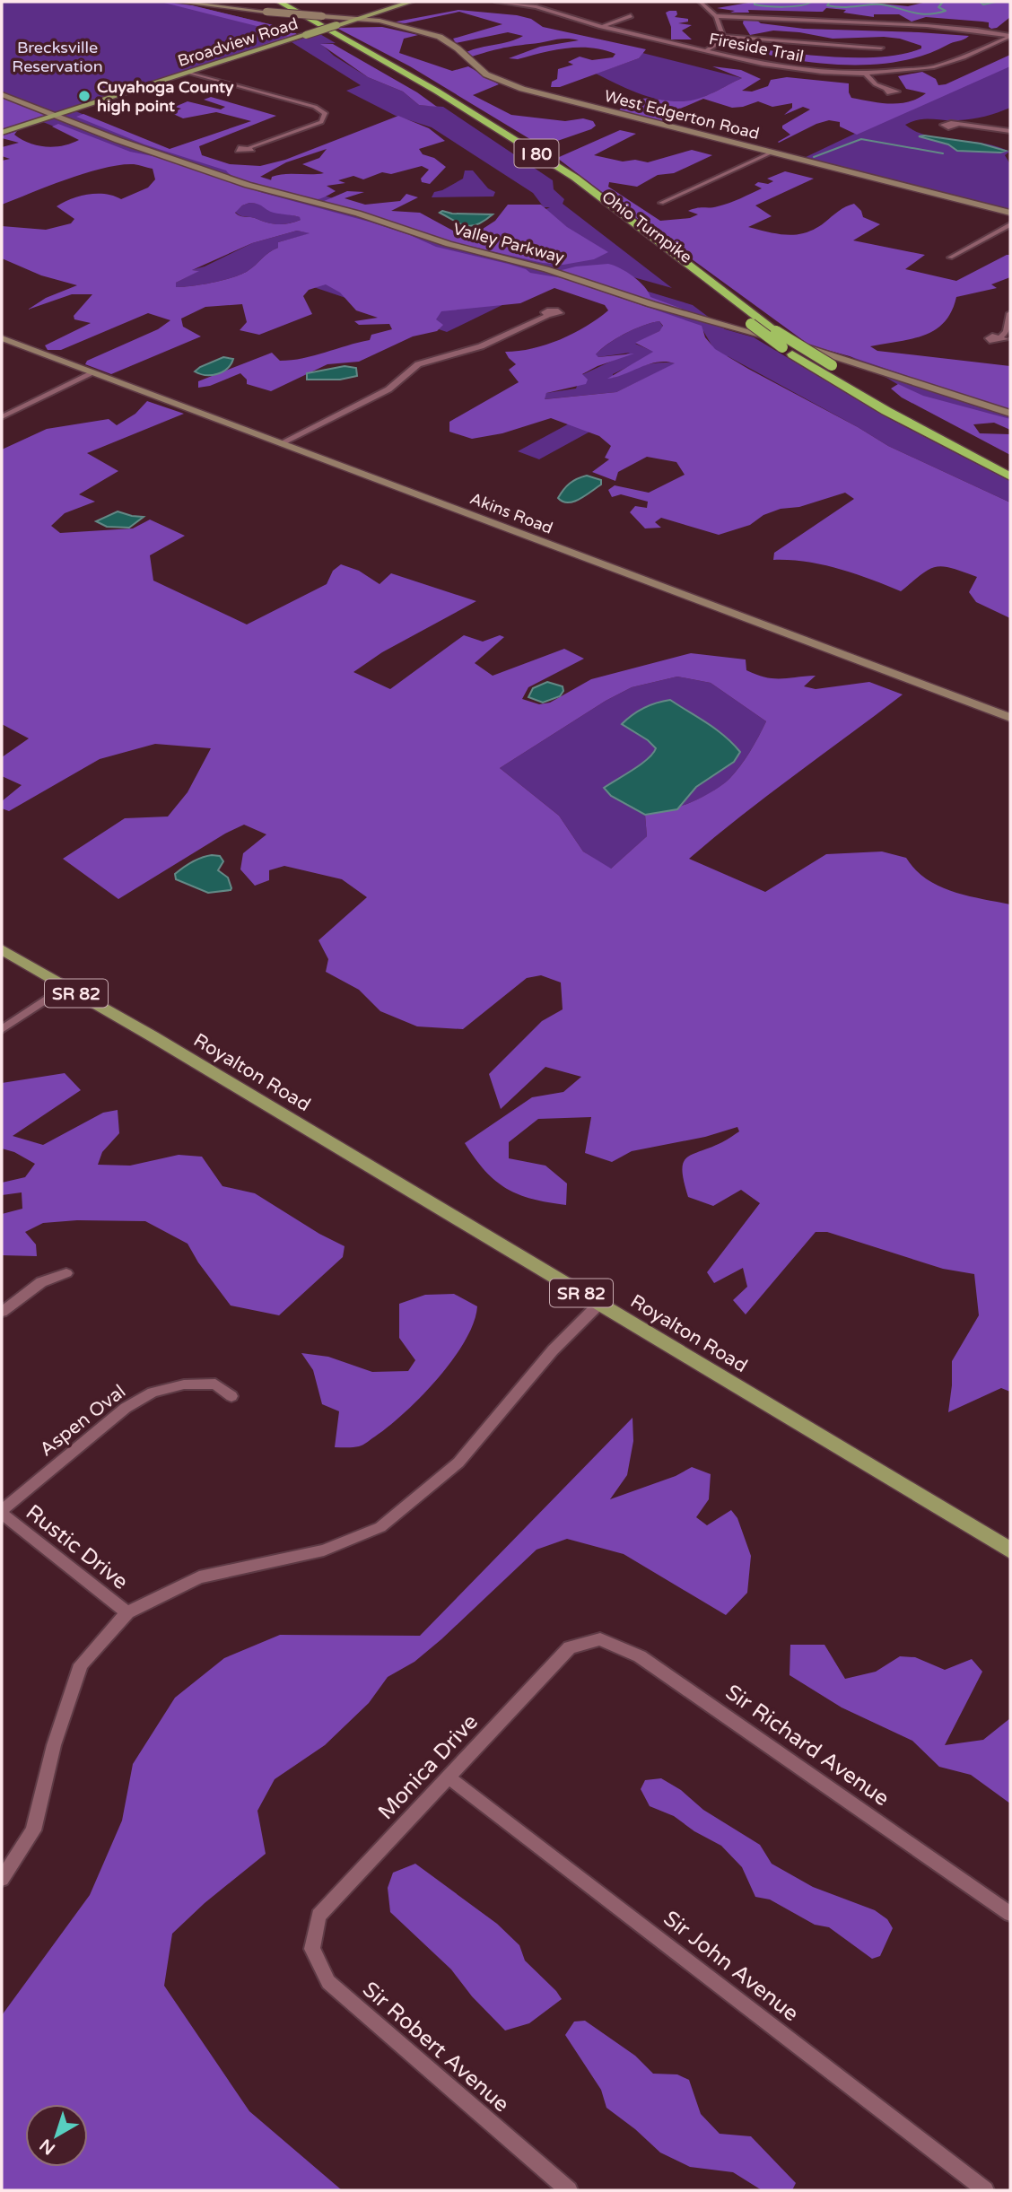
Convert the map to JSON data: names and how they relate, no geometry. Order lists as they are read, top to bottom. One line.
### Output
{"streets":{"highway":["I 80","Ohio Turnpike"],"main road":["Broadview Road","SR 82","Royalton Road"],"street":["Fireside Trail","West Edgerton Road","Valley Parkway","Akins Road","Aspen Oval","Rustic Drive","Sir Richard Avenue","Monica Drive","Sir John Avenue","Sir Robert Avenue"]},"crossings":[["Broadview Road","West Edgerton Road"],["Broadview Road","Valley Parkway"],["West Edgerton Road","I 80"],["SR 82","Royalton Road"],["Aspen Oval","Rustic Drive"],["Sir Richard Avenue","Monica Drive"],["Monica Drive","Sir John Avenue"],["Monica Drive","Sir Robert Avenue"]],"parks":["Brecksville Reservation"],"places":["Cuyahoga County high point"],"north":"bottom left"}
